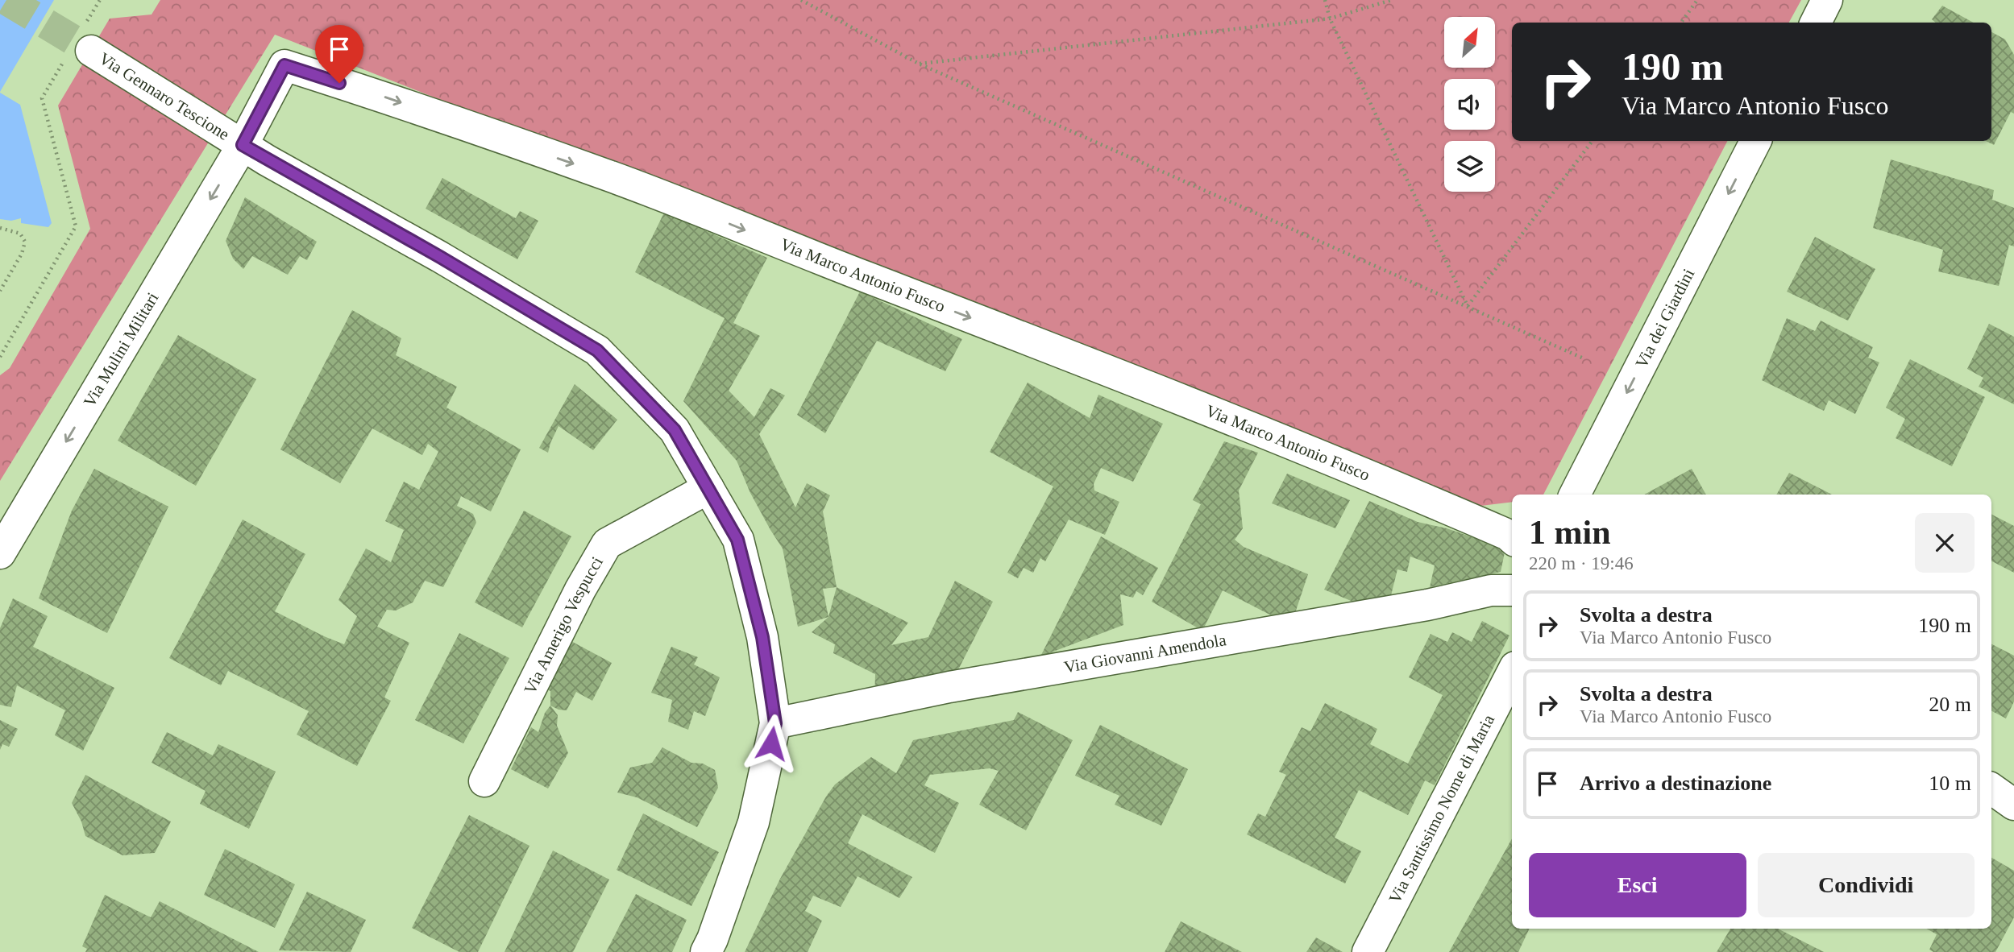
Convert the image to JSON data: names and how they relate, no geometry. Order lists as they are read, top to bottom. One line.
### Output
{"streets":{"street":["Via Gennaro Tescione","Via Marco Antonio Fusco","Via dei Giardini","Via Mulini Militari","Via Amerigo Vespucci","Via Giovanni Amendola","Via Santissimo Nome di Maria"]},"crossings":[["Via Gennaro Tescione","Via Marco Antonio Fusco"],["Via Gennaro Tescione","Via Mulini Militari"],["Via Gennaro Tescione","Via Amerigo Vespucci"],["Via Gennaro Tescione","Via Giovanni Amendola"],["Via Marco Antonio Fusco","Via Mulini Militari"]],"one_way":["Via Marco Antonio Fusco","Via dei Giardini","Via Mulini Militari"],"north":"top right","page":{"turn":["190 m","Via Marco Antonio Fusco"],"heading":["1 min","220 m · 19:46"],"list":[{"name":"Svolta a destra","note":"Via Marco Antonio Fusco","value":"190 m"},{"name":"Svolta a destra","note":"Via Marco Antonio Fusco","value":"20 m"},{"name":"Arrivo a destinazione","value":"10 m"}],"buttons":["Esci","Condividi"]}}
